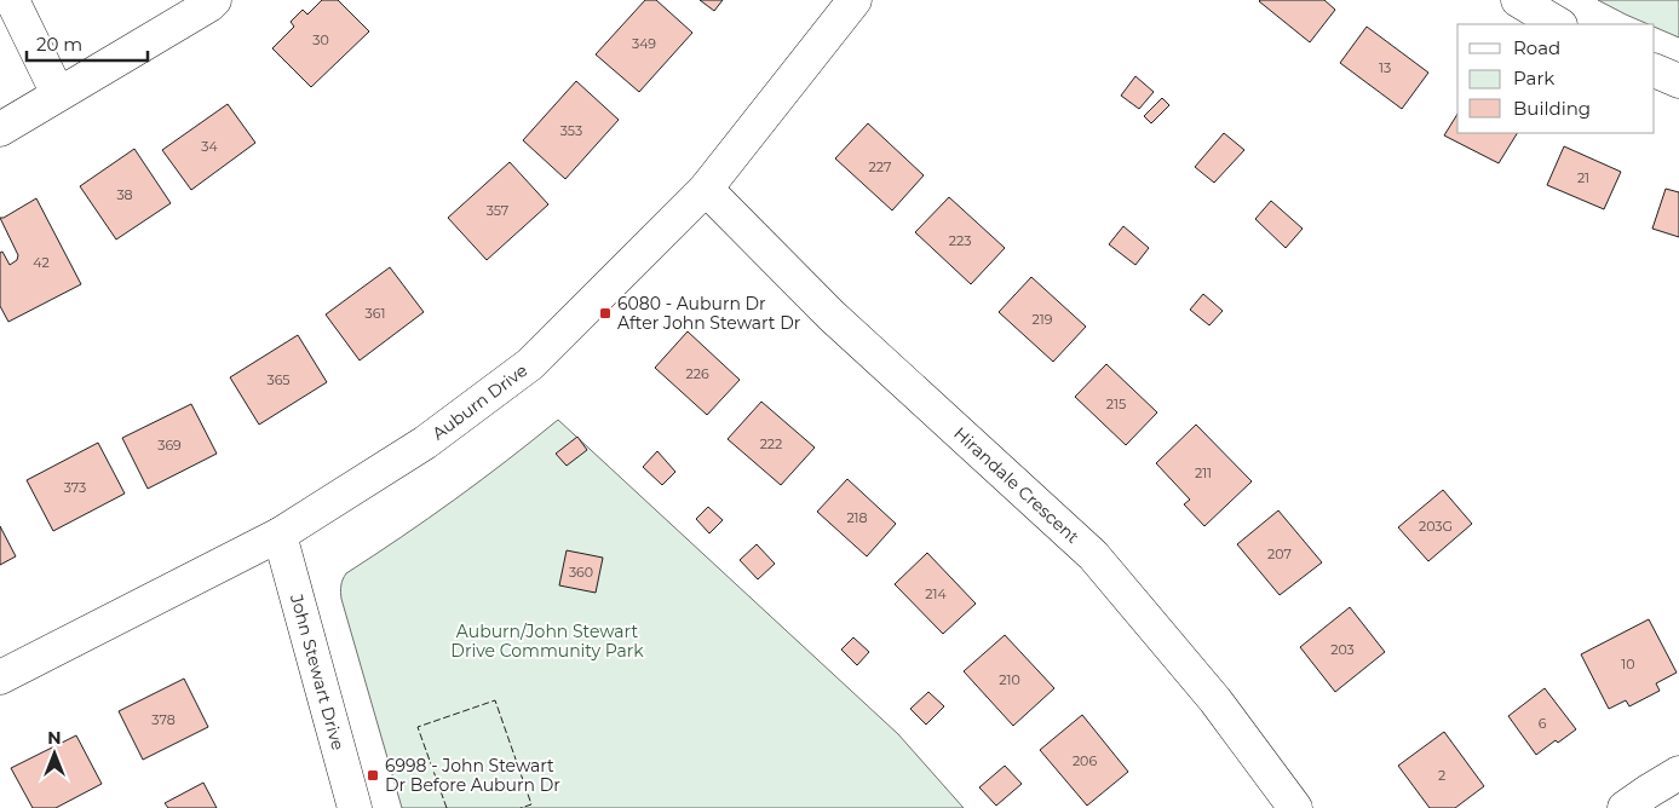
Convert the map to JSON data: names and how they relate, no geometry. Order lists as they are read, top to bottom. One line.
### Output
{"streets":{"street":["Auburn Drive","Hirandale Crescent","John Stewart Drive"]},"crossings":[["Auburn Drive","Hirandale Crescent"],["Auburn Drive","John Stewart Drive"]],"parks":["Auburn/John Stewart Drive Community Park"],"places":{"transit":["6080 - Auburn Dr After John Stewart Dr","6998 - John Stewart Dr Before Auburn Dr"]},"house_numbers":["30","349","13","353","34","227","21","38","357","223","42","361","219","226","365","215","222","369","211","373","218","203G","207","360","214","203","10","210","378","6","206","2"],"legend":["Road","Park","Building"],"scale_bar":"20 m","north":"top"}
